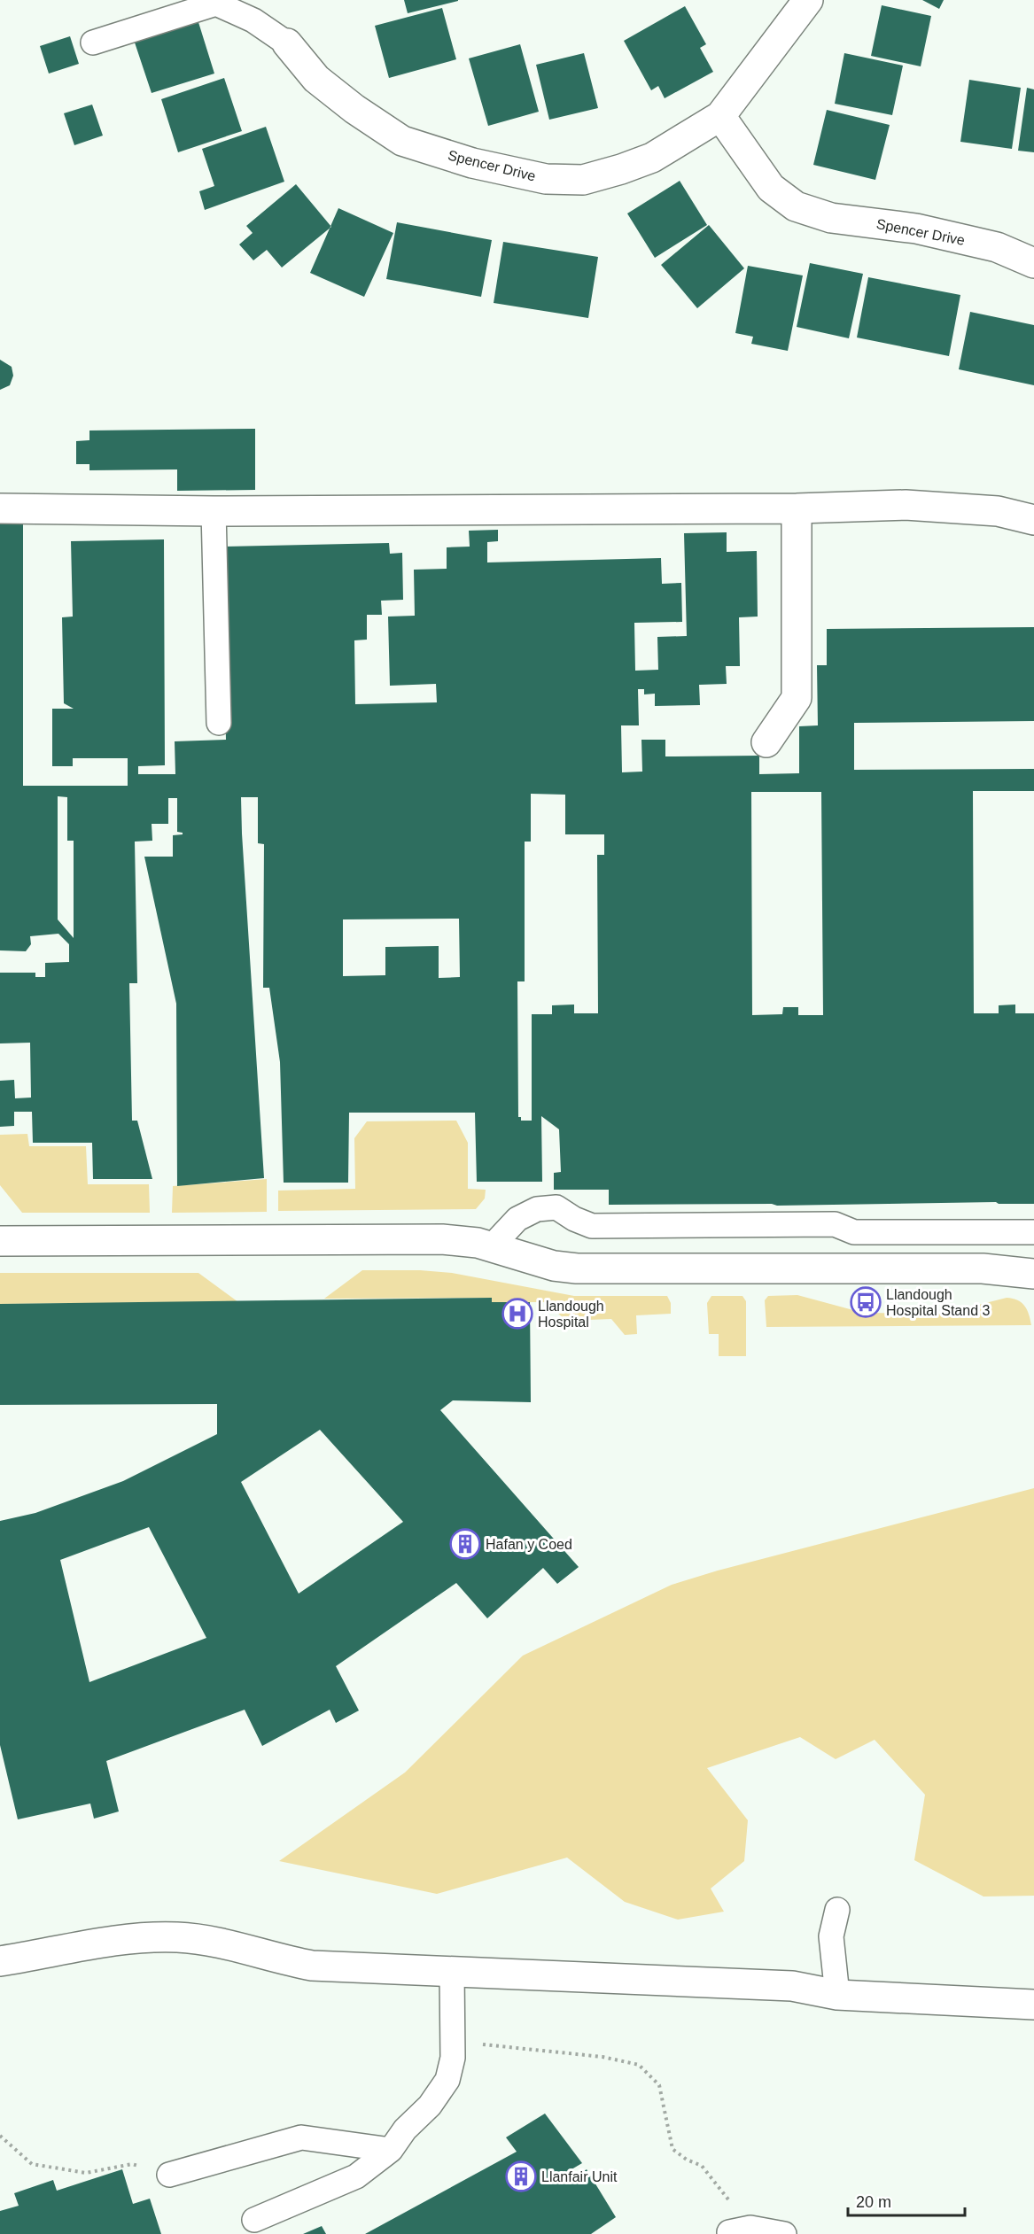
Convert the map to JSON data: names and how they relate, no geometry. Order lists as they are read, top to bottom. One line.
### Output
{"streets":{"street":["Spencer Drive"]},"places":{"bus stop":["Llandough Hospital Stand 3"],"hospital":["Llandough Hospital"],"building":["Hafan y Coed","Llanfair Unit"]},"scale_bar":"20 m"}
